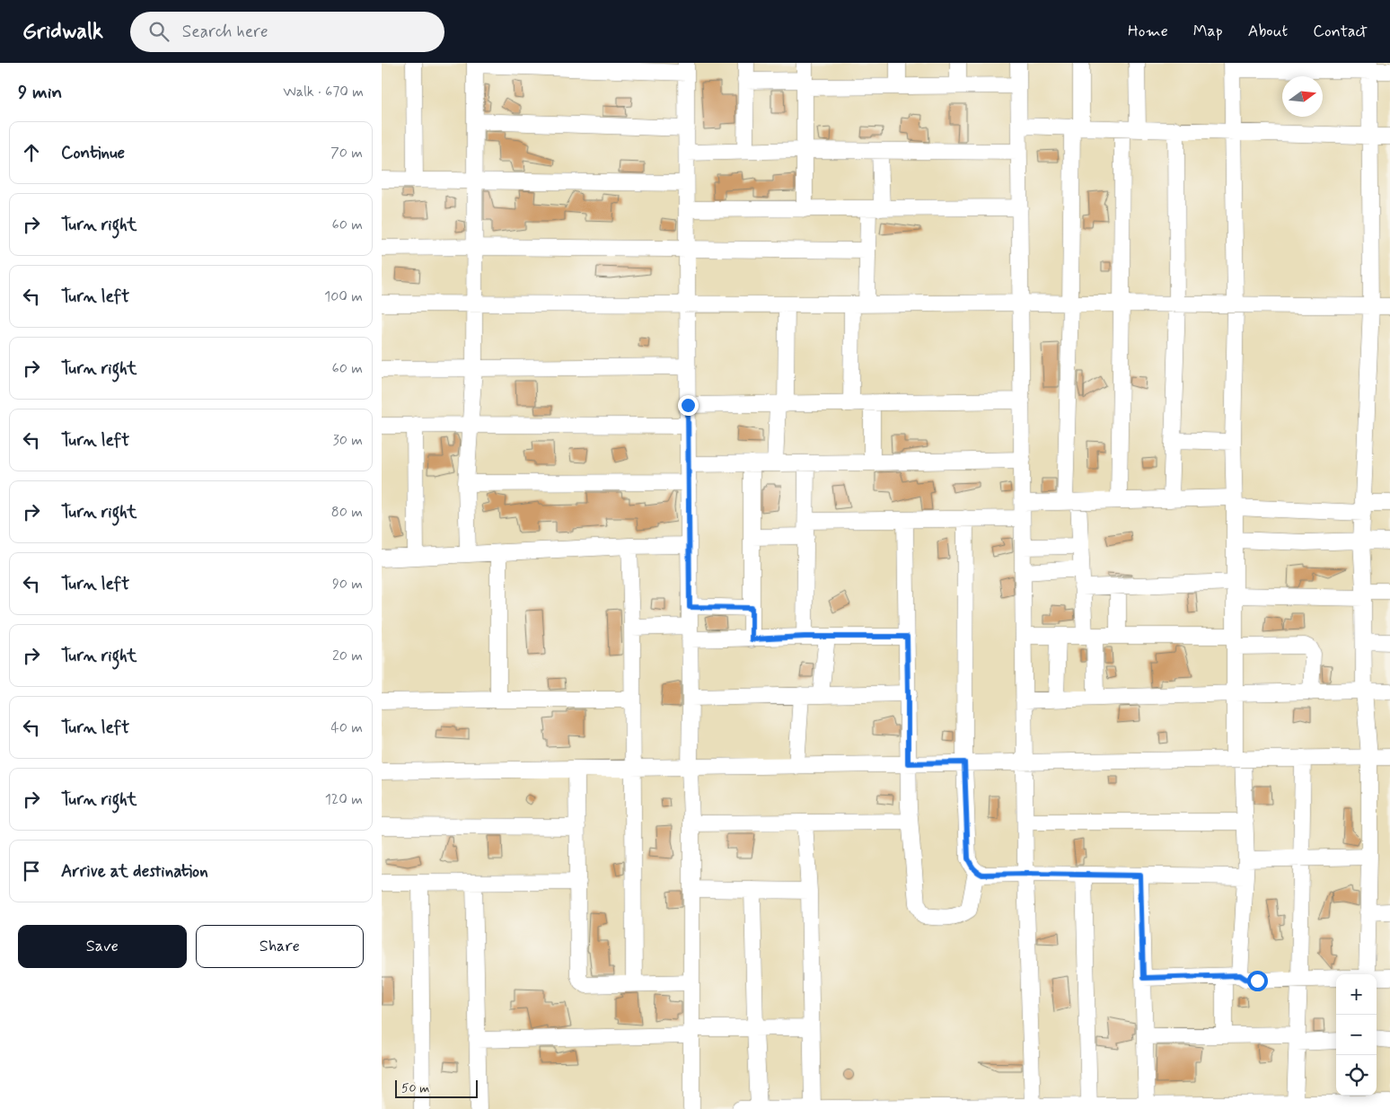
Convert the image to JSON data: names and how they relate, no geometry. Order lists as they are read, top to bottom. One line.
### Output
{"scale_bar":"50 m","north":"right","page":{"header":"Gridwalk","search":"Search here","nav":["Home","Map","About","Contact"],"heading":["9 min","Walk · 670 m"],"list":[["Continue","70 m"],["Turn right","60 m"],["Turn left","100 m"],["Turn right","60 m"],["Turn left","30 m"],["Turn right","80 m"],["Turn left","90 m"],["Turn right","20 m"],["Turn left","40 m"],["Turn right","120 m"],"Arrive at destination"],"buttons":["Save","Share"],"map_buttons":["+","−"],"scale":"50 m"}}
